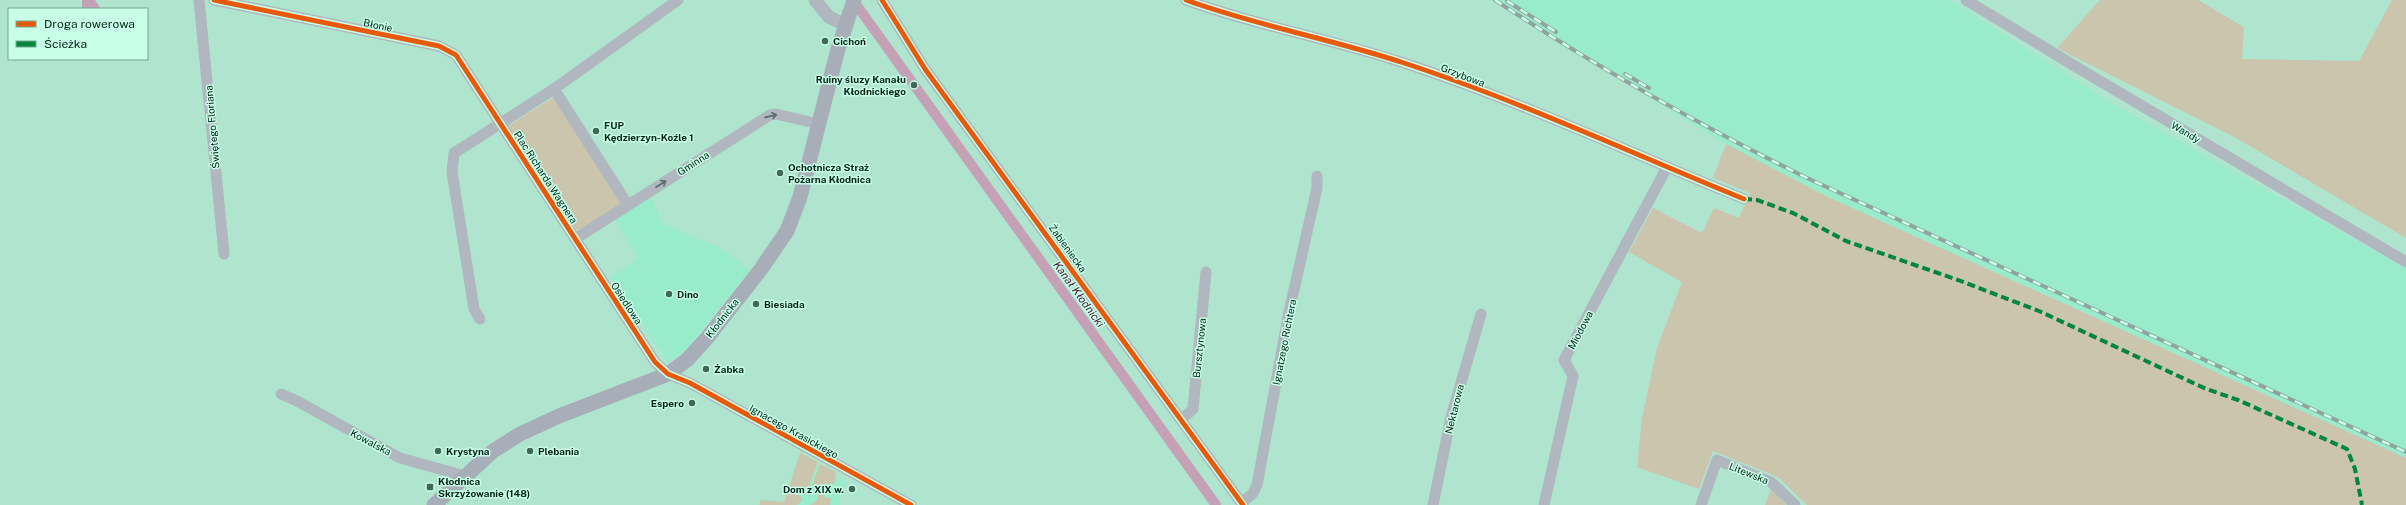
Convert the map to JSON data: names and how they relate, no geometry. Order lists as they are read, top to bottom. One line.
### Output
{"streets":{"main road":["Kłodnicka"],"street":["Błonie","Grzybowa","Świętego Floriana","Wandy","Gminna","Plac Richarda Wagnera","Żabieniecka","Osiedlowa","Miodowa","Ignatzego Richtera","Bursztynowa","Nektarowa","Ignacego Krasickiego","Kowalska","Litewska"]},"crossings":[["Błonie","Plac Richarda Wagnera"],["Grzybowa","Miodowa"],["Gminna","Plac Richarda Wagnera"],["Gminna","Osiedlowa"],["Gminna","Kłodnicka"],["Plac Richarda Wagnera","Osiedlowa"],["Żabieniecka","Ignatzego Richtera"],["Żabieniecka","Bursztynowa"],["Osiedlowa","Kłodnicka"],["Osiedlowa","Ignacego Krasickiego"],["Kłodnicka","Ignacego Krasickiego"],["Kłodnicka","Kowalska"]],"one_way":["Gminna"],"water":["Kanał Kłodnicki"],"places":{"other":["Cichoń","Ruiny śluzy Kanału Kłodnickiego","FUP Kędzierzyn-Koźle 1","Ochotnicza Straż Pożarna Kłodnica","Dino","Biesiada","Żabka","Espero","Krystyna","Plebania","Dom z XIX w."],"transit":["Kłodnica Skrzyżowanie (148)"]},"legend":["Droga rowerowa","Ścieżka"]}
